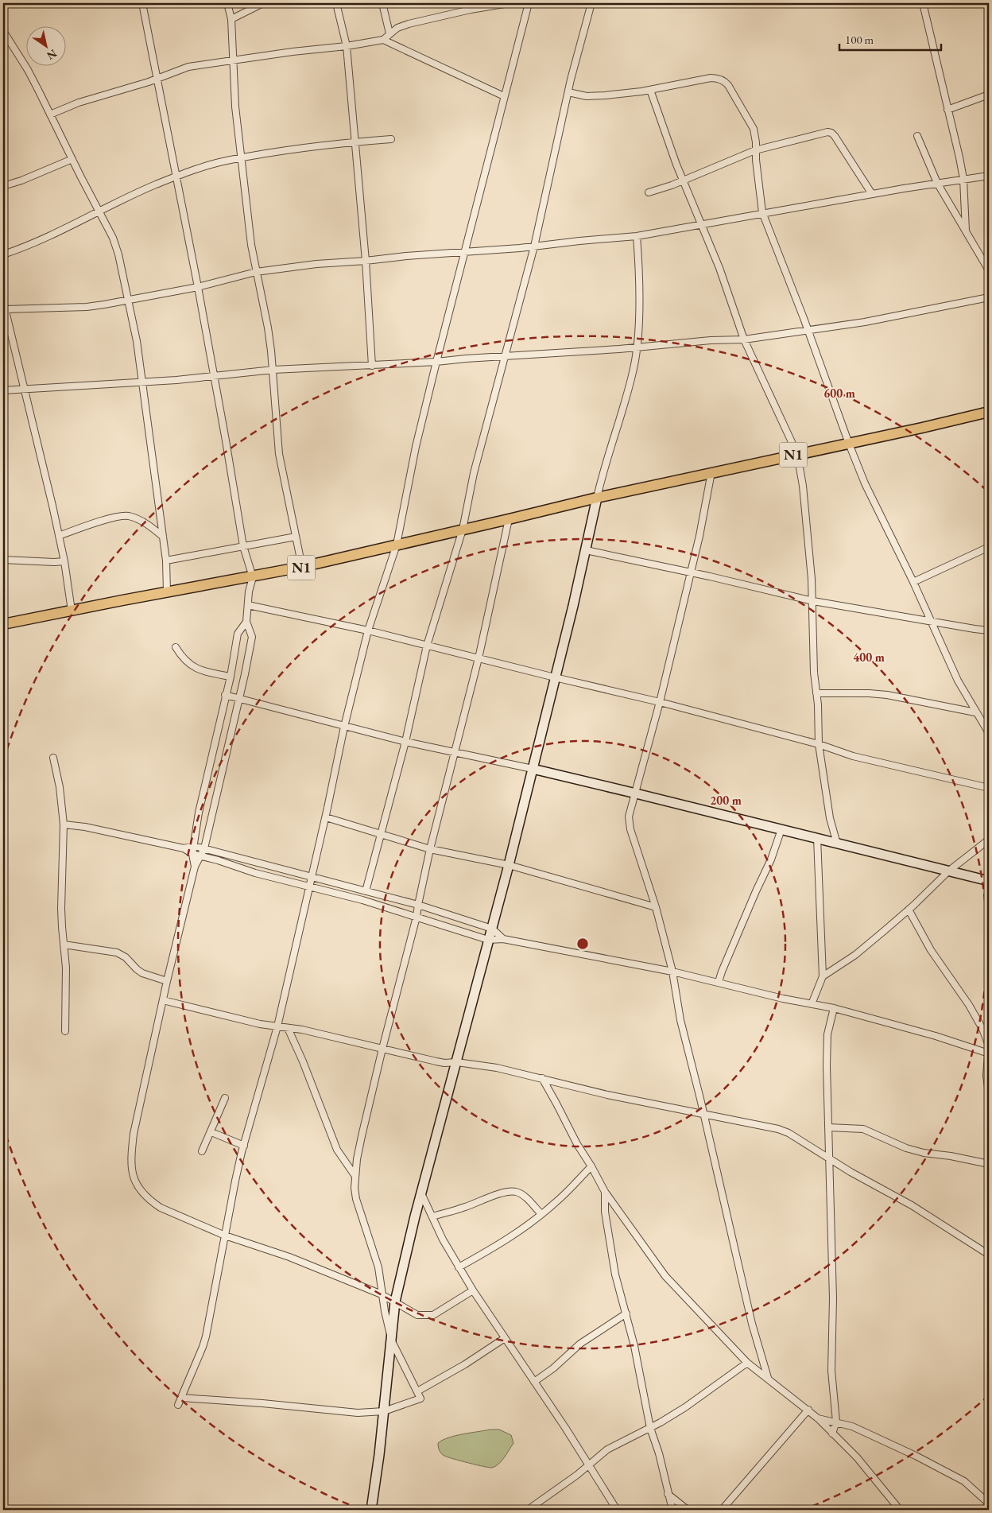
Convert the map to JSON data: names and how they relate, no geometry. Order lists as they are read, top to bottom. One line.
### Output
{"streets":{"main road":["N1"]},"scale_bar":"100 m","north":"bottom right","rings":["600 m","400 m","200 m"]}
